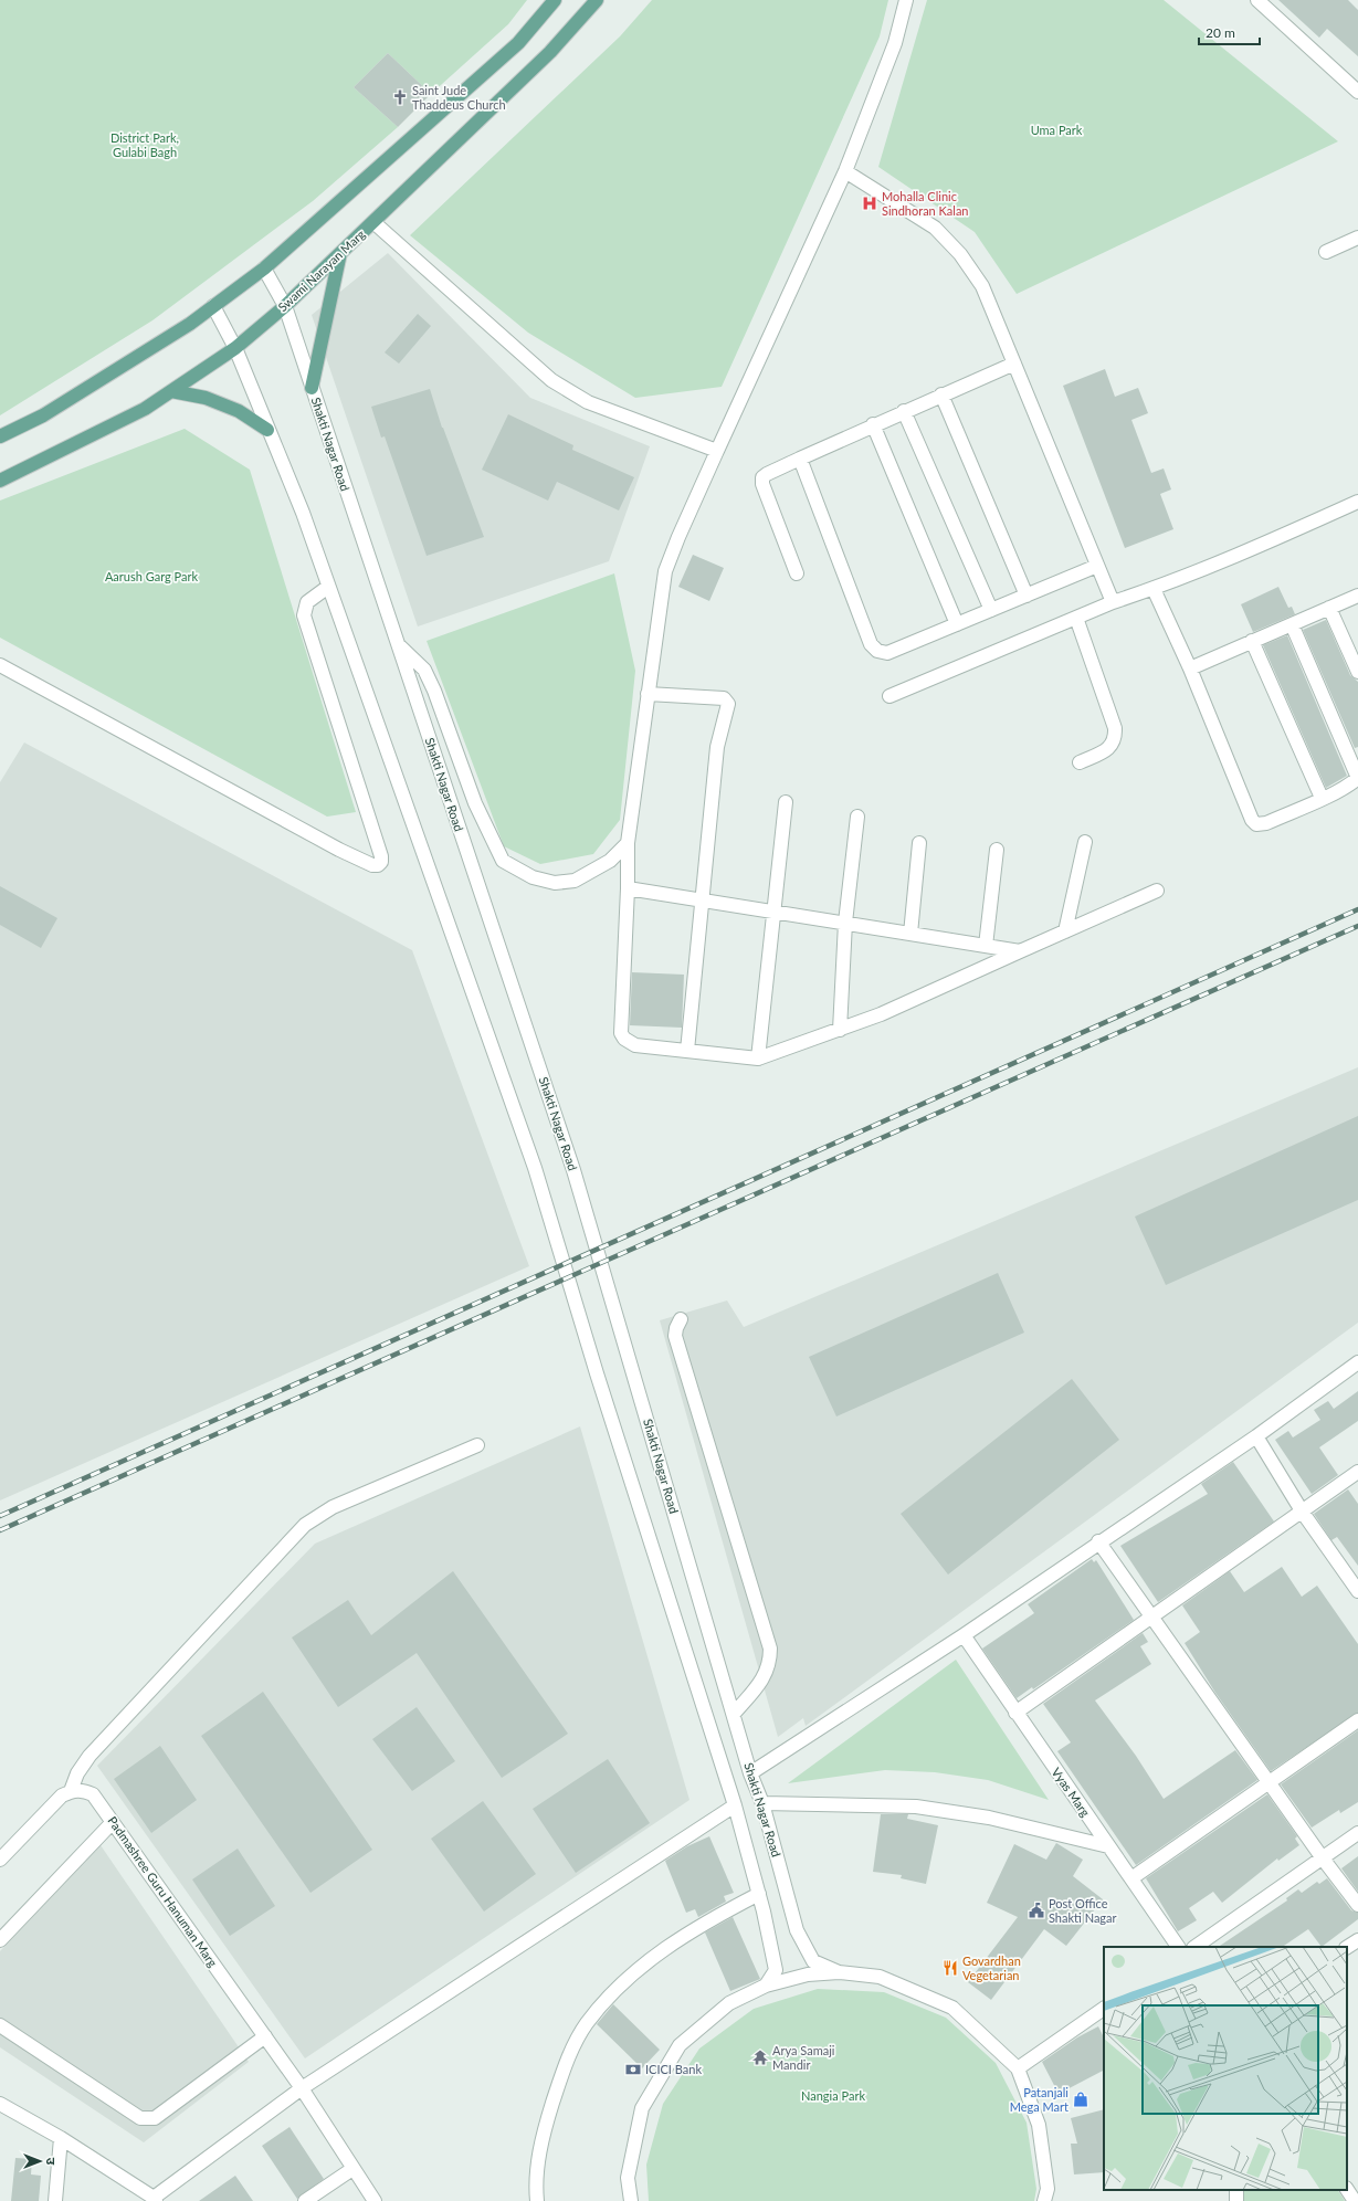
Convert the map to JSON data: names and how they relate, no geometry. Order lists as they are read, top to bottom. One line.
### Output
{"streets":{"main road":["Swami Narayan Marg"],"street":["Shakti Nagar Road","Vyas Marg","Padmashree Guru Hanuman Marg"]},"crossings":[["Swami Narayan Marg","Shakti Nagar Road"]],"parks":["Uma Park","District Park, Gulabi Bagh","Aarush Garg Park","Nangia Park"],"places":{"church":["Saint Jude Thaddeus Church"],"hospital":["Mohalla Clinic Sindhoran Kalan"],"public building":["Post Office Shakti Nagar"],"restaurant":["Govardhan Vegetarian"],"temple":["Arya Samaji Mandir"],"bank":["ICICI Bank"],"shop":["Patanjali Mega Mart"]},"scale_bar":"20 m","north":"right"}
